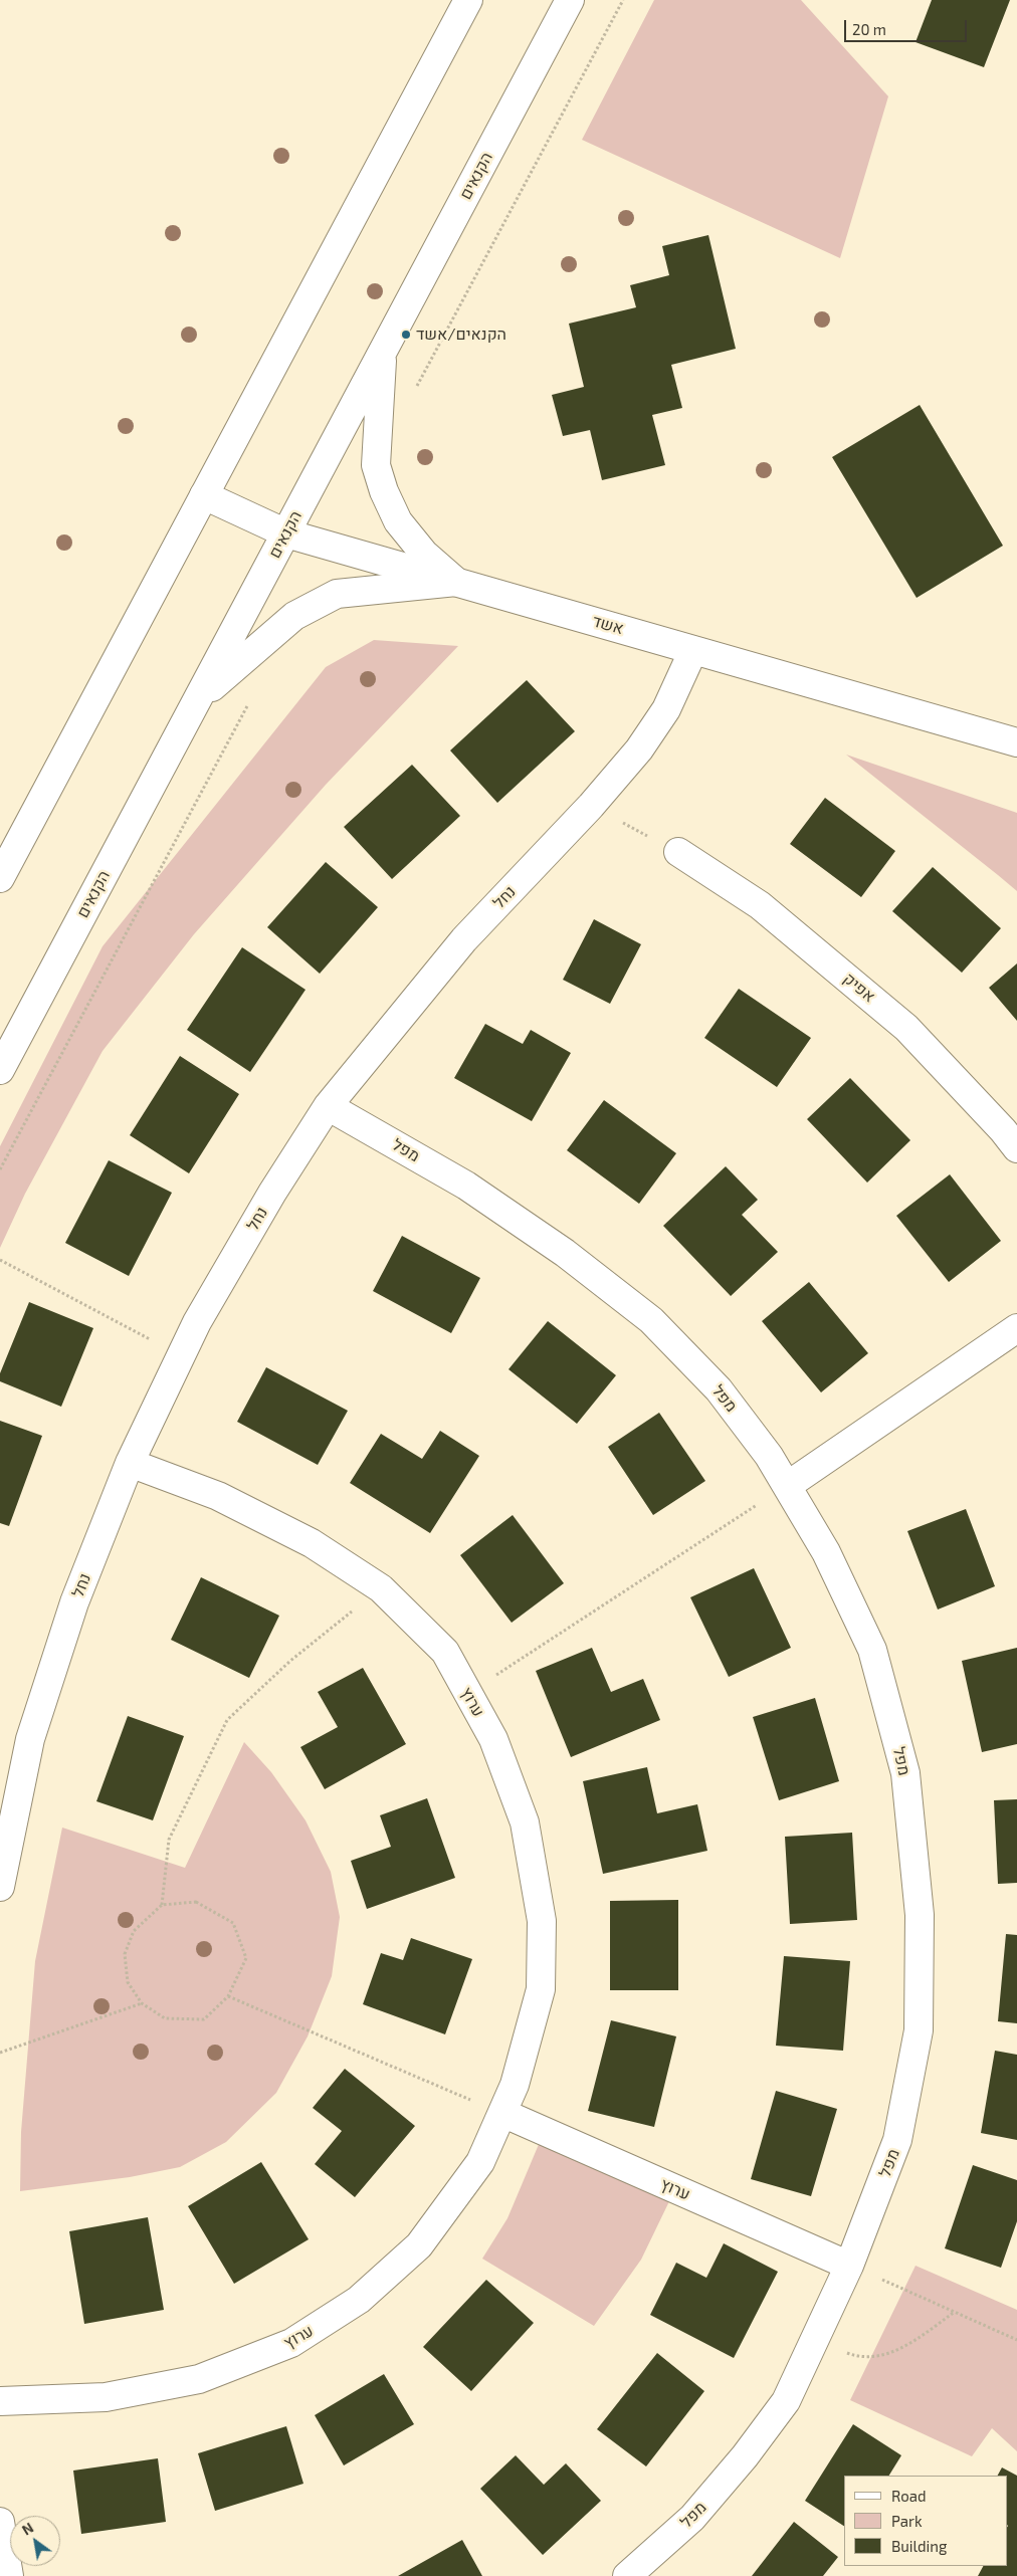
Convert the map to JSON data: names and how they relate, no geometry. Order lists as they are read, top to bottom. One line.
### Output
{"streets":{"street":["הקנאים","אשד","נחל","אפיק","מפל","ערוץ"]},"crossings":[["הקנאים","אשד"],["אשד","נחל"],["נחל","מפל"],["נחל","ערוץ"],["מפל","ערוץ"]],"places":["הקנאים/אשד"],"legend":["Road","Park","Building"],"scale_bar":"20 m","north":"top left"}
